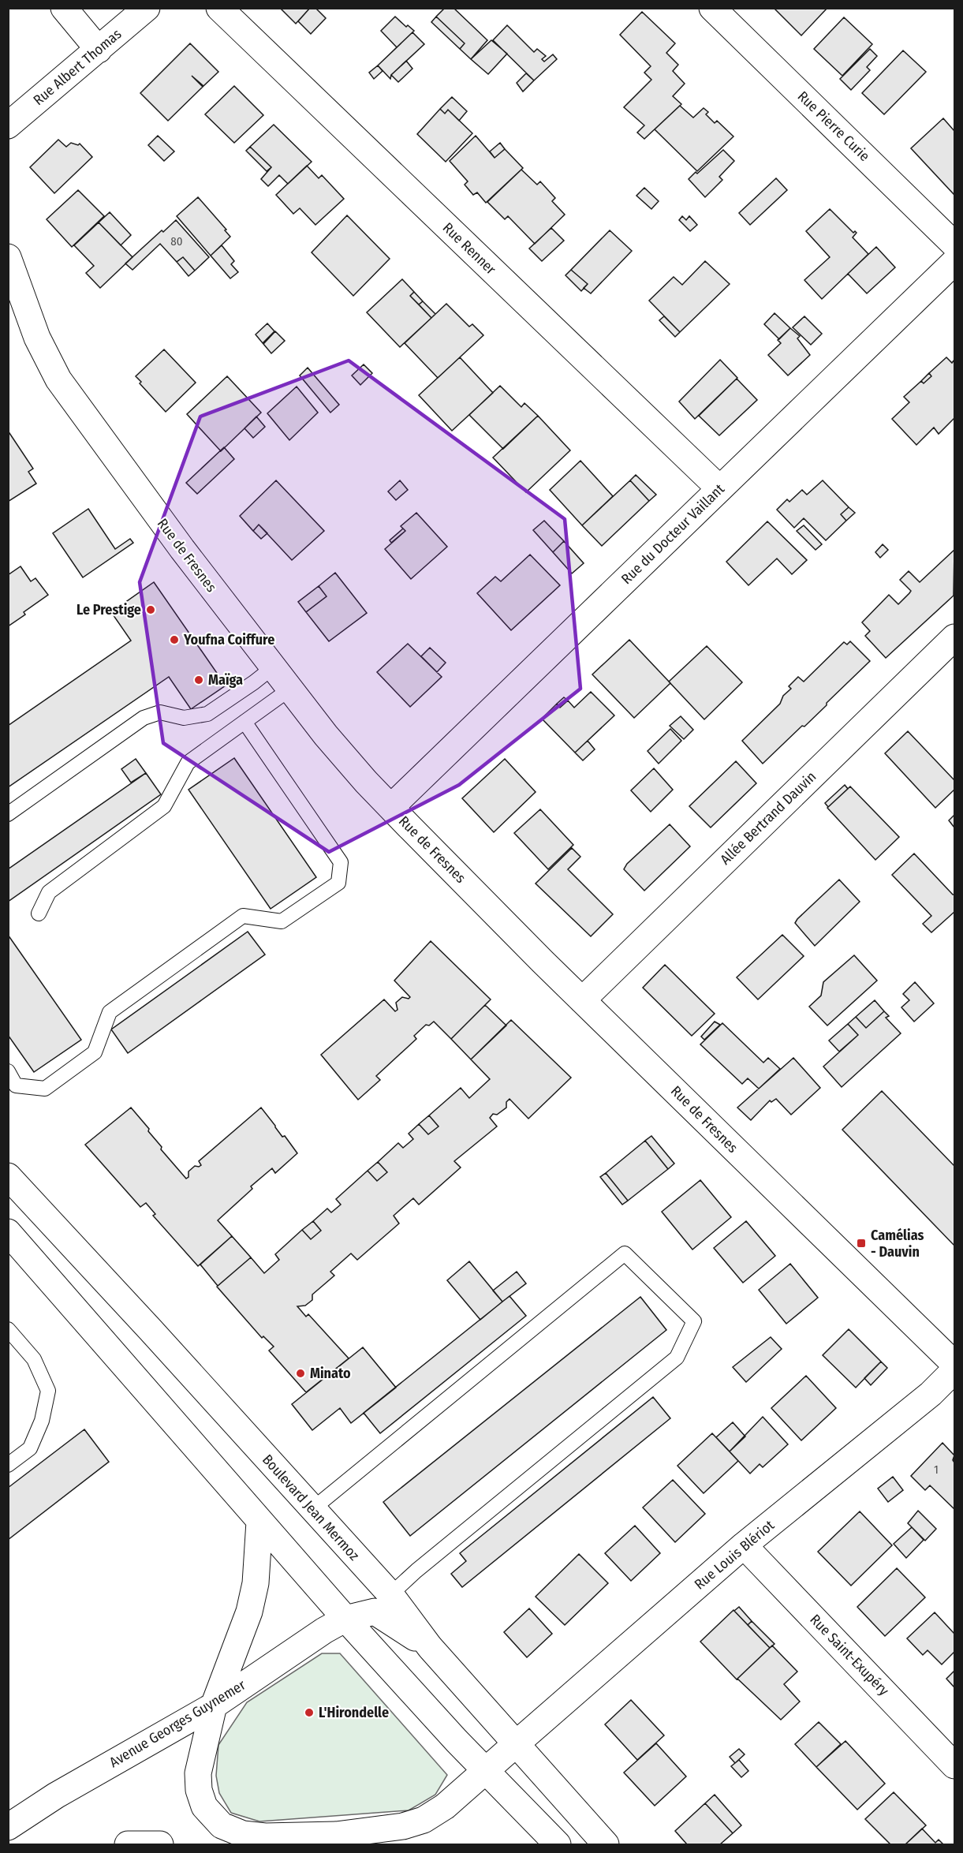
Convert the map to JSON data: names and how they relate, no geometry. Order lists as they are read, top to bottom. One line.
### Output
{"streets":{"street":["Rue Albert Thomas","Rue Pierre Curie","Rue Renner","Rue du Docteur Vaillant","Rue de Fresnes","Allée Bertrand Dauvin","Boulevard Jean Mermoz","Rue Louis Blériot","Rue Saint-Exupéry","Avenue Georges Guynemer"]},"crossings":[["Rue Renner","Rue du Docteur Vaillant"],["Rue du Docteur Vaillant","Rue de Fresnes"],["Rue de Fresnes","Allée Bertrand Dauvin"],["Boulevard Jean Mermoz","Rue Louis Blériot"],["Boulevard Jean Mermoz","Avenue Georges Guynemer"],["Rue Louis Blériot","Rue Saint-Exupéry"],["Rue Louis Blériot","Avenue Georges Guynemer"]],"places":{"other":["Le Prestige","Youfna Coiffure","Maïga","Minato","L'Hirondelle"],"transit":["Camélias - Dauvin"]},"house_numbers":["80","1"]}
